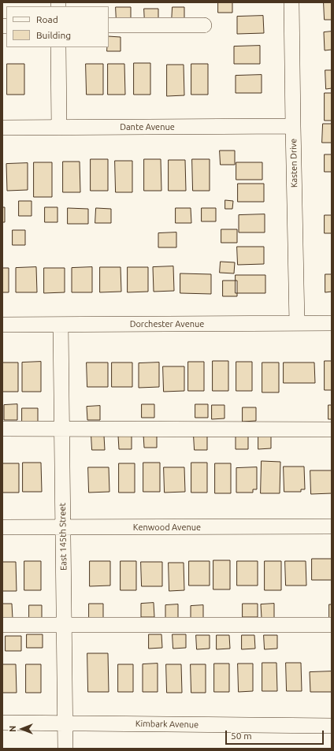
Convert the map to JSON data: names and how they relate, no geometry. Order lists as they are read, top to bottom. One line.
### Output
{"streets":{"street":["Dante Avenue","Kasten Drive","Dorchester Avenue","Kenwood Avenue","East 145th Street","Kimbark Avenue"]},"crossings":[["Dante Avenue","Kasten Drive"],["Kasten Drive","Dorchester Avenue"],["Dorchester Avenue","East 145th Street"],["Kenwood Avenue","East 145th Street"],["East 145th Street","Kimbark Avenue"]],"legend":["Road","Building"],"scale_bar":"50 m","north":"left"}
